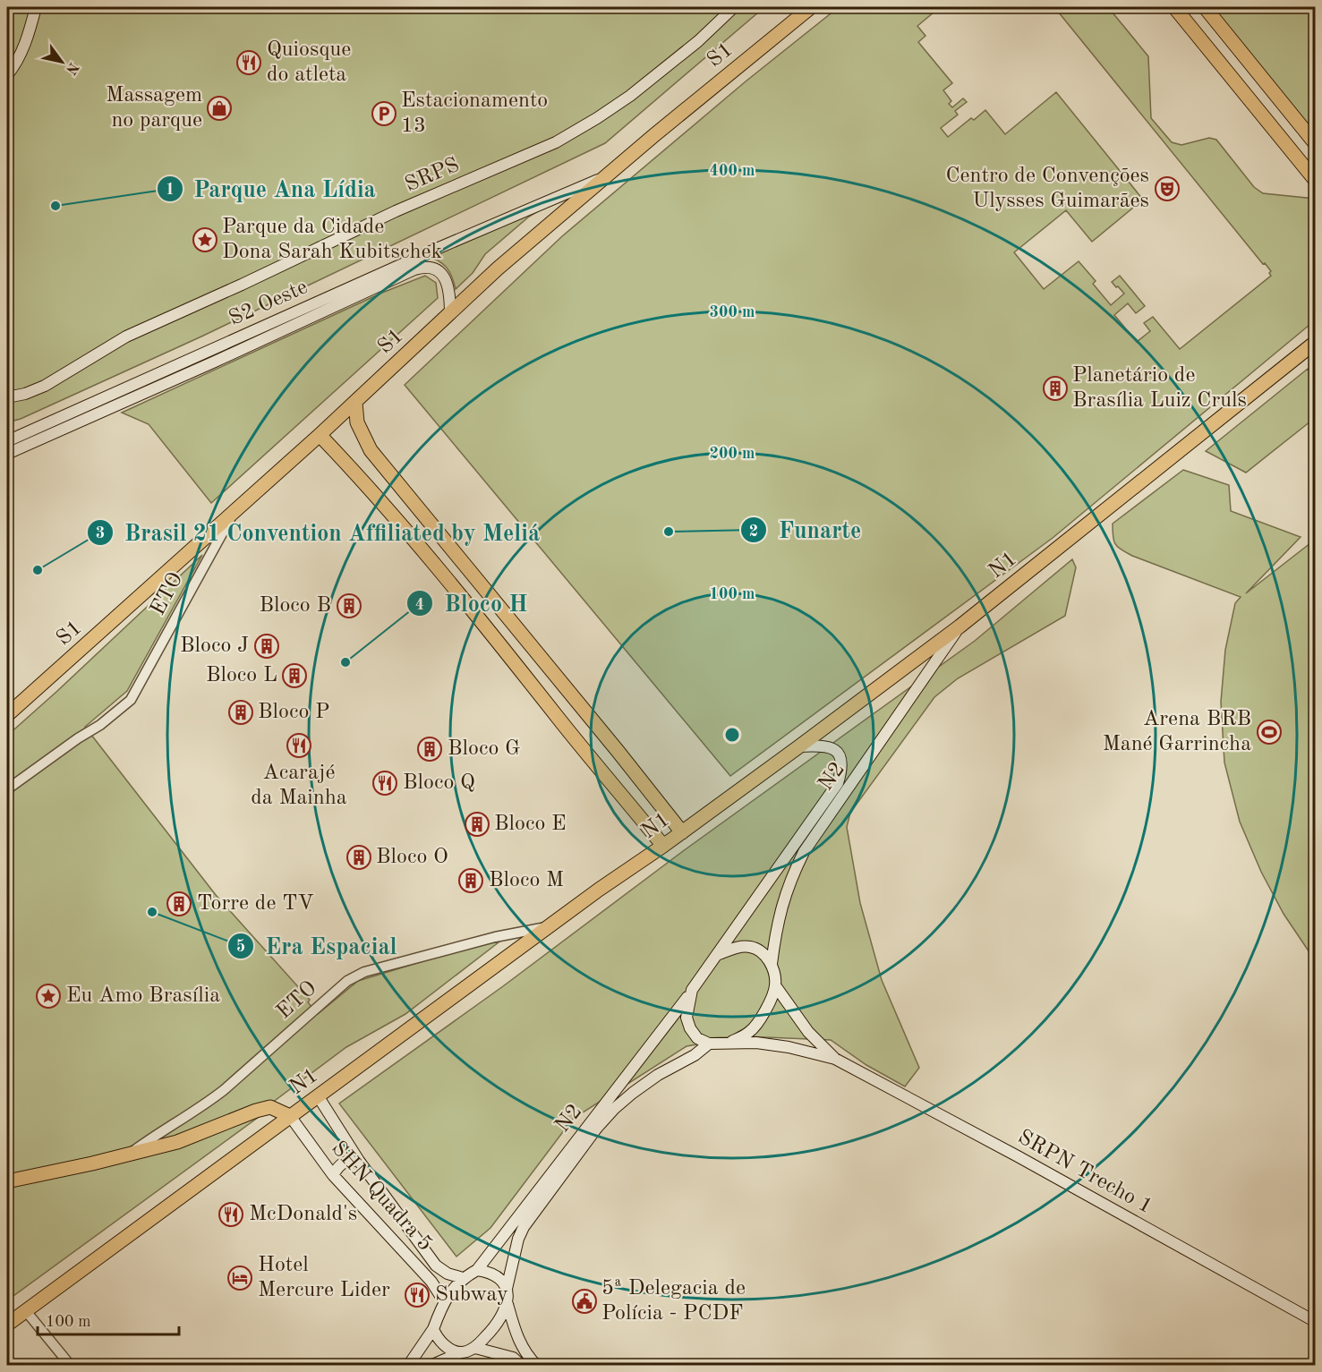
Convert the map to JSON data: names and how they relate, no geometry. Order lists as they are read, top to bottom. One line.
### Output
{"streets":{"highway":["S1","N1"],"main road":["SRPS","S2 Oeste","N2","SRPN Trecho 1","SHN Quadra 5"],"street":["ETO"]},"crossings":[["S1","S2 Oeste"],["S1","ETO"],["N1","ETO"],["N1","N2"],["N1","SHN Quadra 5"],["N2","SRPN Trecho 1"],["N2","SHN Quadra 5"]],"places":{"restaurant":["Quiosque do atleta","Acarajé da Mainha","Bloco Q","McDonald's","Subway"],"shop":["Massagem no parque"],"parking":["Estacionamento 13"],"theatre":["Centro de Convenções Ulysses Guimarães"],"other":["Parque Ana Lídia","Funarte","Brasil 21 Convention Affiliated by Meliá","Bloco H","Era Espacial"],"place":["Parque da Cidade Dona Sarah Kubitschek","Eu Amo Brasília"],"building":["Planetário de Brasília Luiz Cruls","Bloco B","Bloco J","Bloco L","Bloco P","Bloco G","Bloco E","Bloco O","Bloco M","Torre de TV"],"sports":["Arena BRB Mané Garrincha"],"hotel":["Hotel Mercure Lider"],"public building":["5ª Delegacia de Polícia - PCDF"]},"scale_bar":"100 m","north":"bottom right","rings":["400 m","300 m","200 m","100 m"]}
